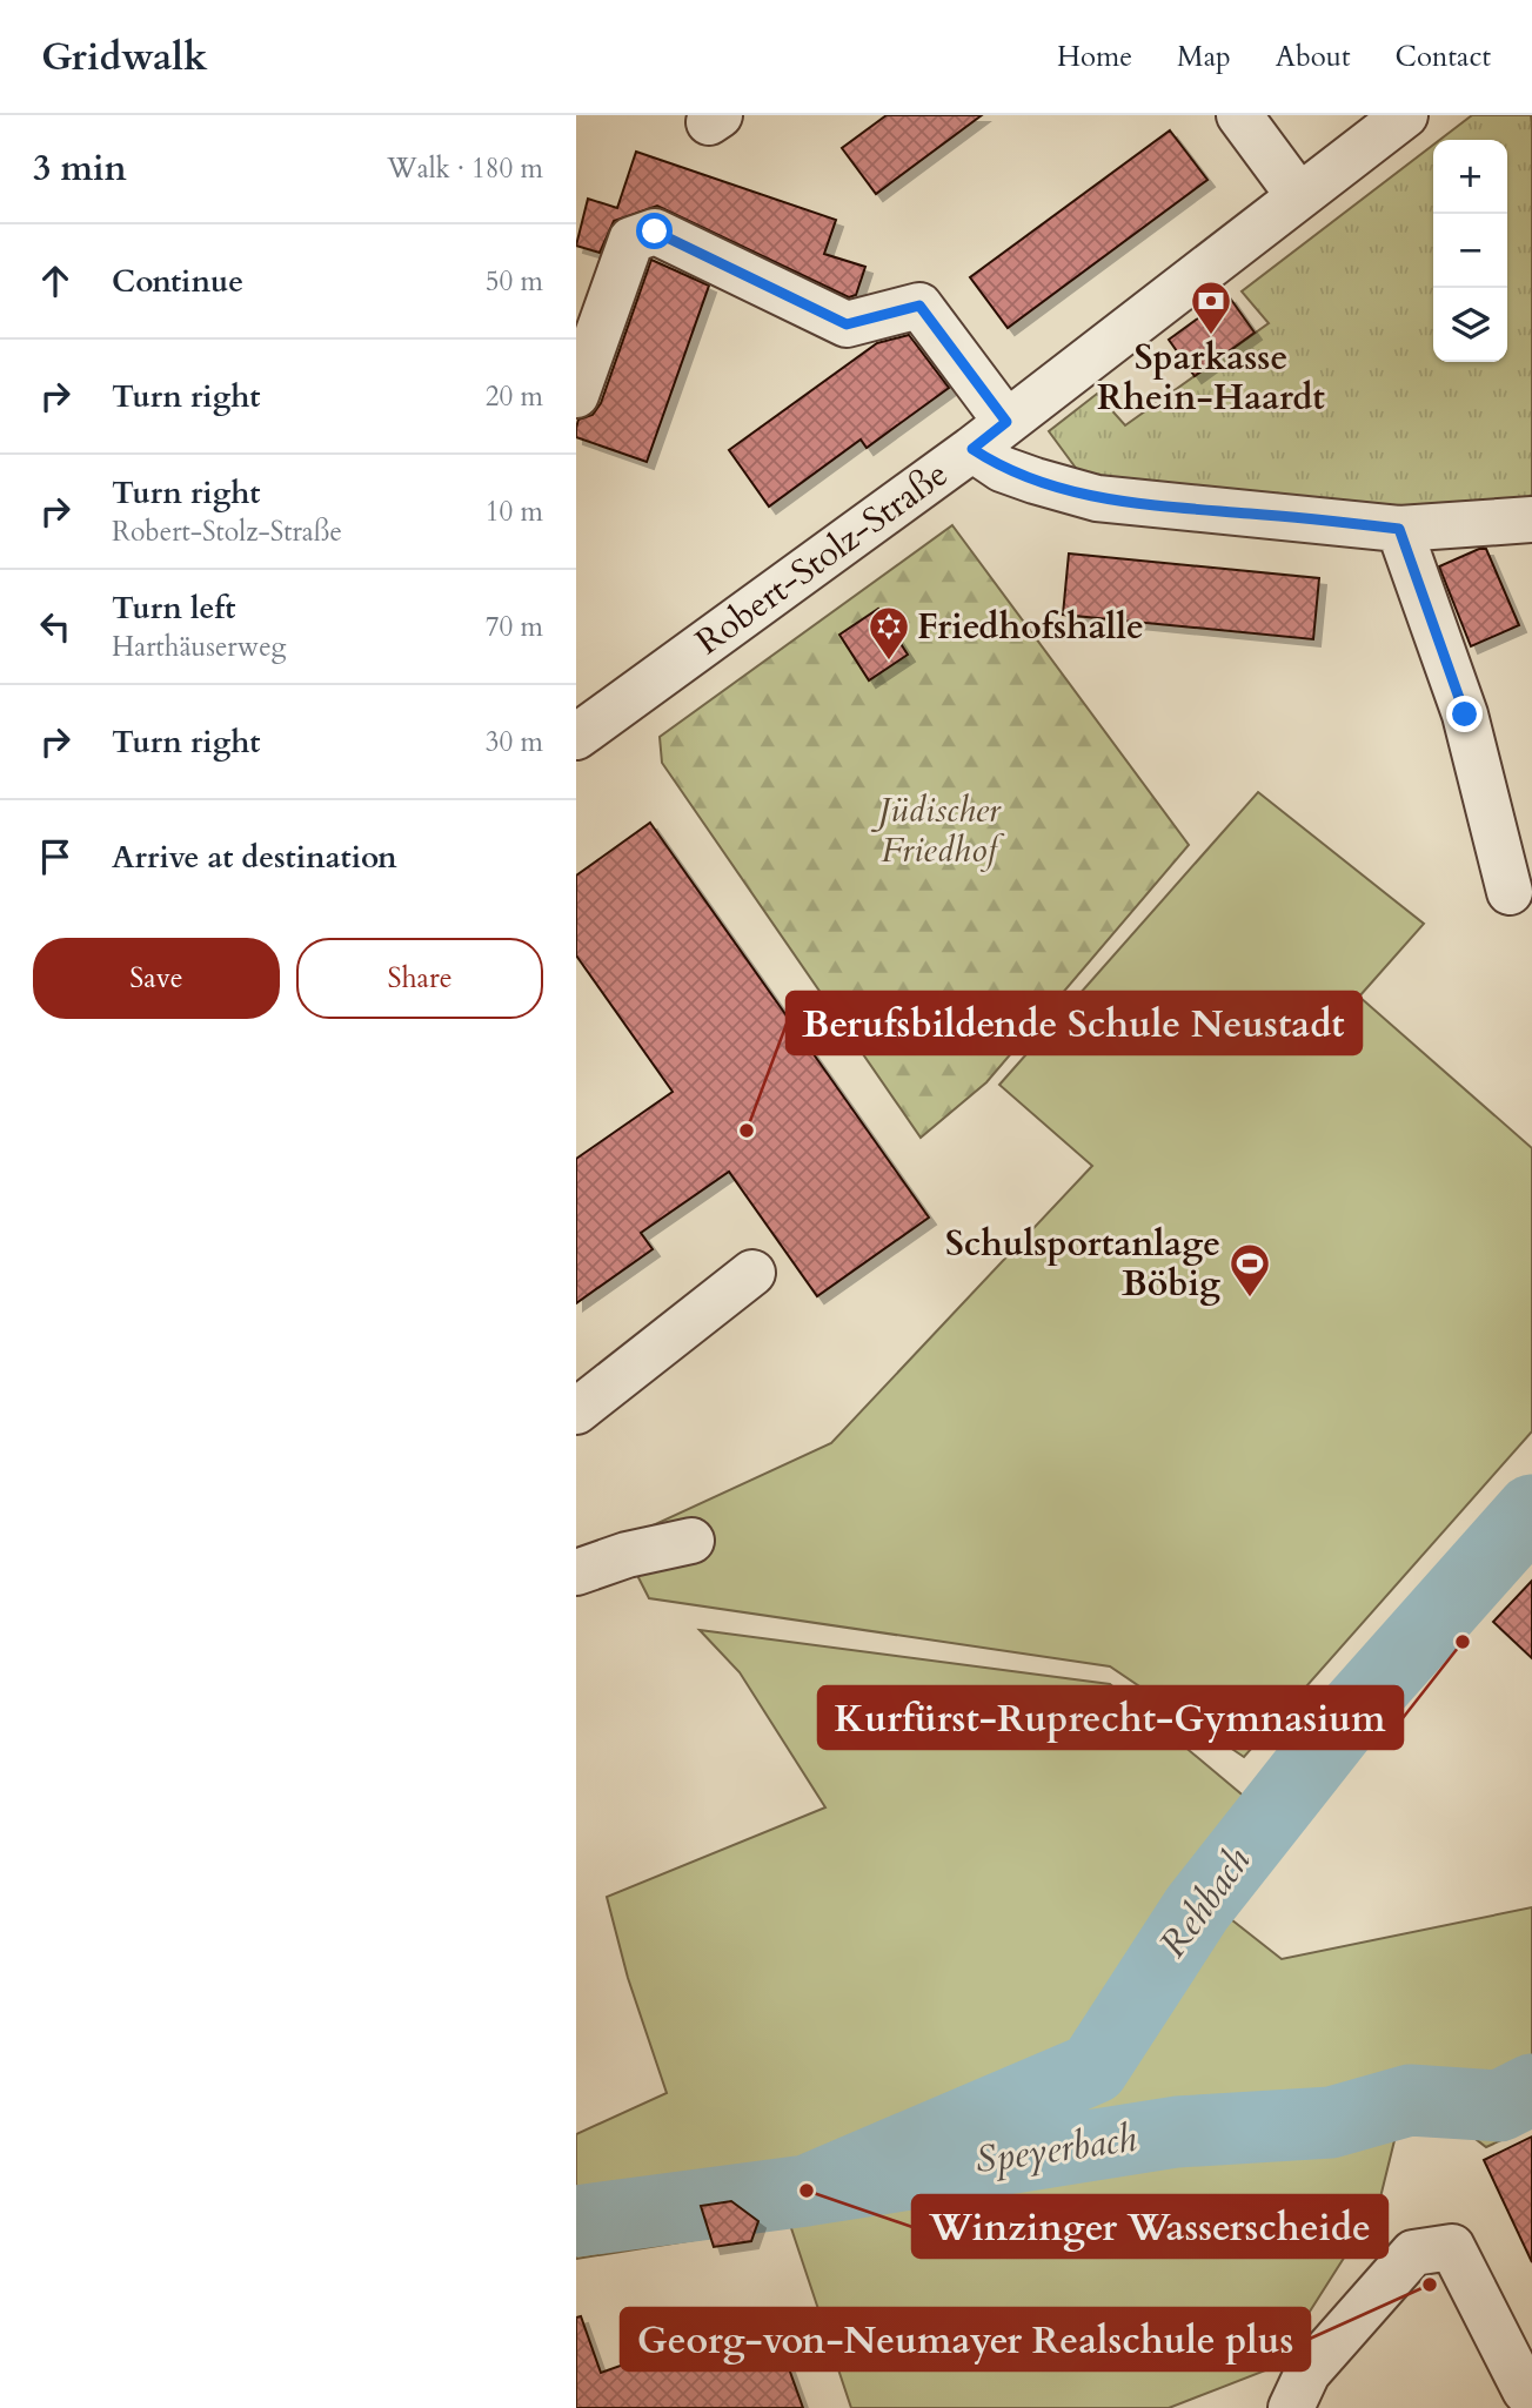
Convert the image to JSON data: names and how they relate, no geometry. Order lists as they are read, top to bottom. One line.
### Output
{"streets":{"street":["Robert-Stolz-Straße"]},"water":["Rehbach","Speyerbach"],"parks":["Jüdischer Friedhof"],"places":{"bank":["Sparkasse Rhein-Haardt"],"synagogue":["Friedhofshalle"],"other":["Berufsbildende Schule Neustadt","Kurfürst-Ruprecht-Gymnasium","Winzinger Wasserscheide","Georg-von-Neumayer Realschule plus"],"sports":["Schulsportanlage Böbig"]},"page":{"header":"Gridwalk","nav":["Home","Map","About","Contact"],"heading":["3 min","Walk · 180 m"],"map_buttons":["+","−"],"list":[["Continue","50 m"],["Turn right","20 m"],["Turn right","Robert-Stolz-Straße","10 m"],["Turn left","Harthäuserweg","70 m"],["Turn right","30 m"],"Arrive at destination"],"buttons":["Save","Share"]}}
